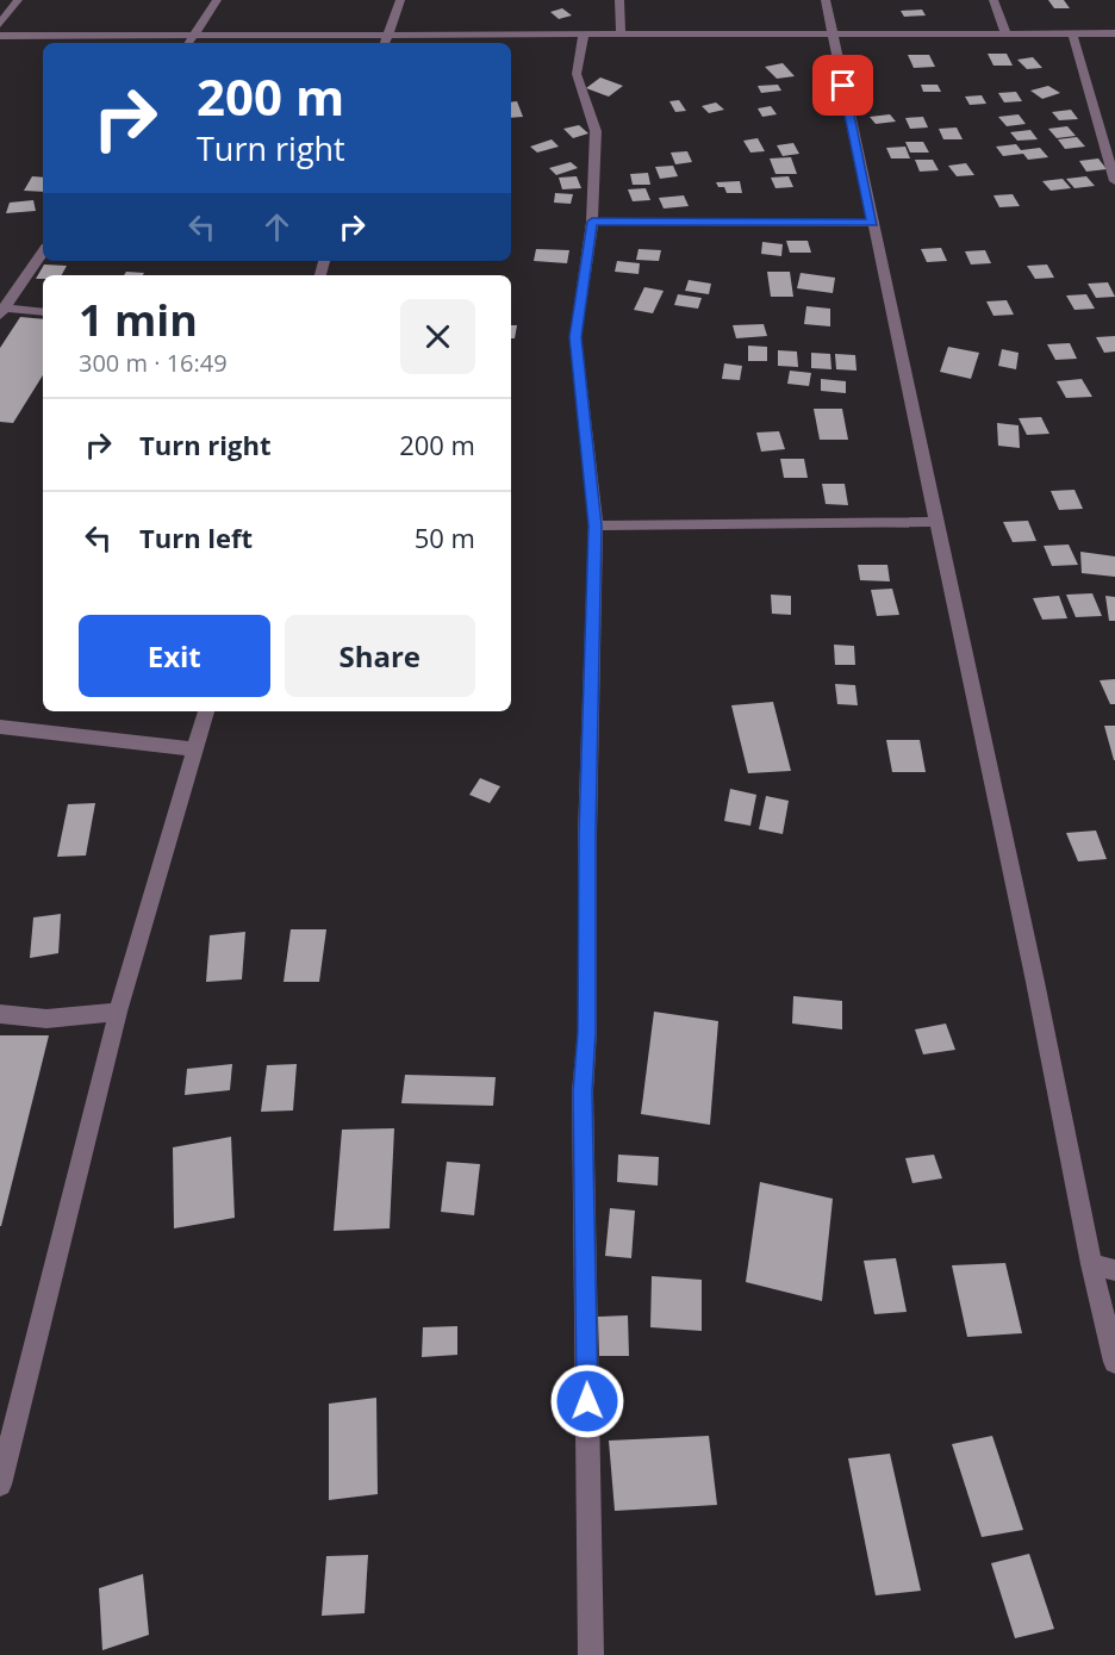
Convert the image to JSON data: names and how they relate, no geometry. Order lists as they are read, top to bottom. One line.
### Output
{"page":{"turn":["200 m","Turn right"],"heading":["1 min","300 m · 16:49"],"list":[{"name":"Turn right","value":"200 m"},{"name":"Turn left","value":"50 m"}],"buttons":["Exit","Share"]}}
